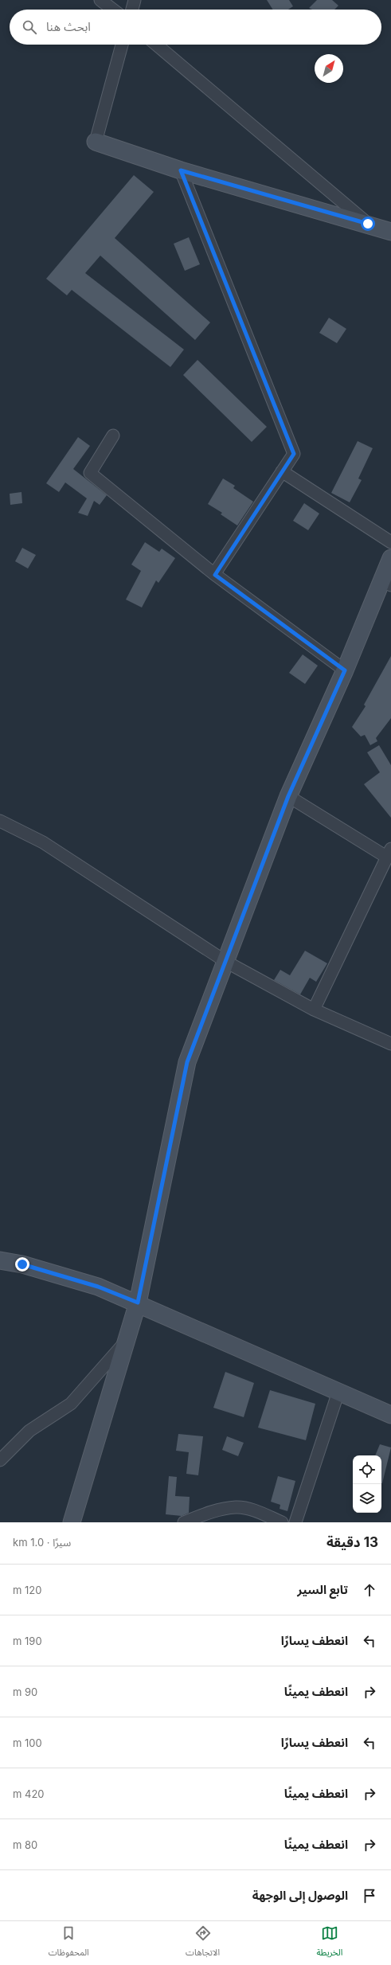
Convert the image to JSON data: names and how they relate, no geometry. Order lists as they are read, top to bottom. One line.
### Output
{"north":"top right","page":{"search":"ابحث هنا","heading":["13 دقيقة","سيرًا · 1.0 km"],"list":[["تابع السير","120 m"],["انعطف يسارًا","190 m"],["انعطف يمينًا","90 m"],["انعطف يسارًا","100 m"],["انعطف يمينًا","420 m"],["انعطف يمينًا","80 m"],"الوصول إلى الوجهة"],"nav":["الخريطة","الاتجاهات","المحفوظات"]}}
